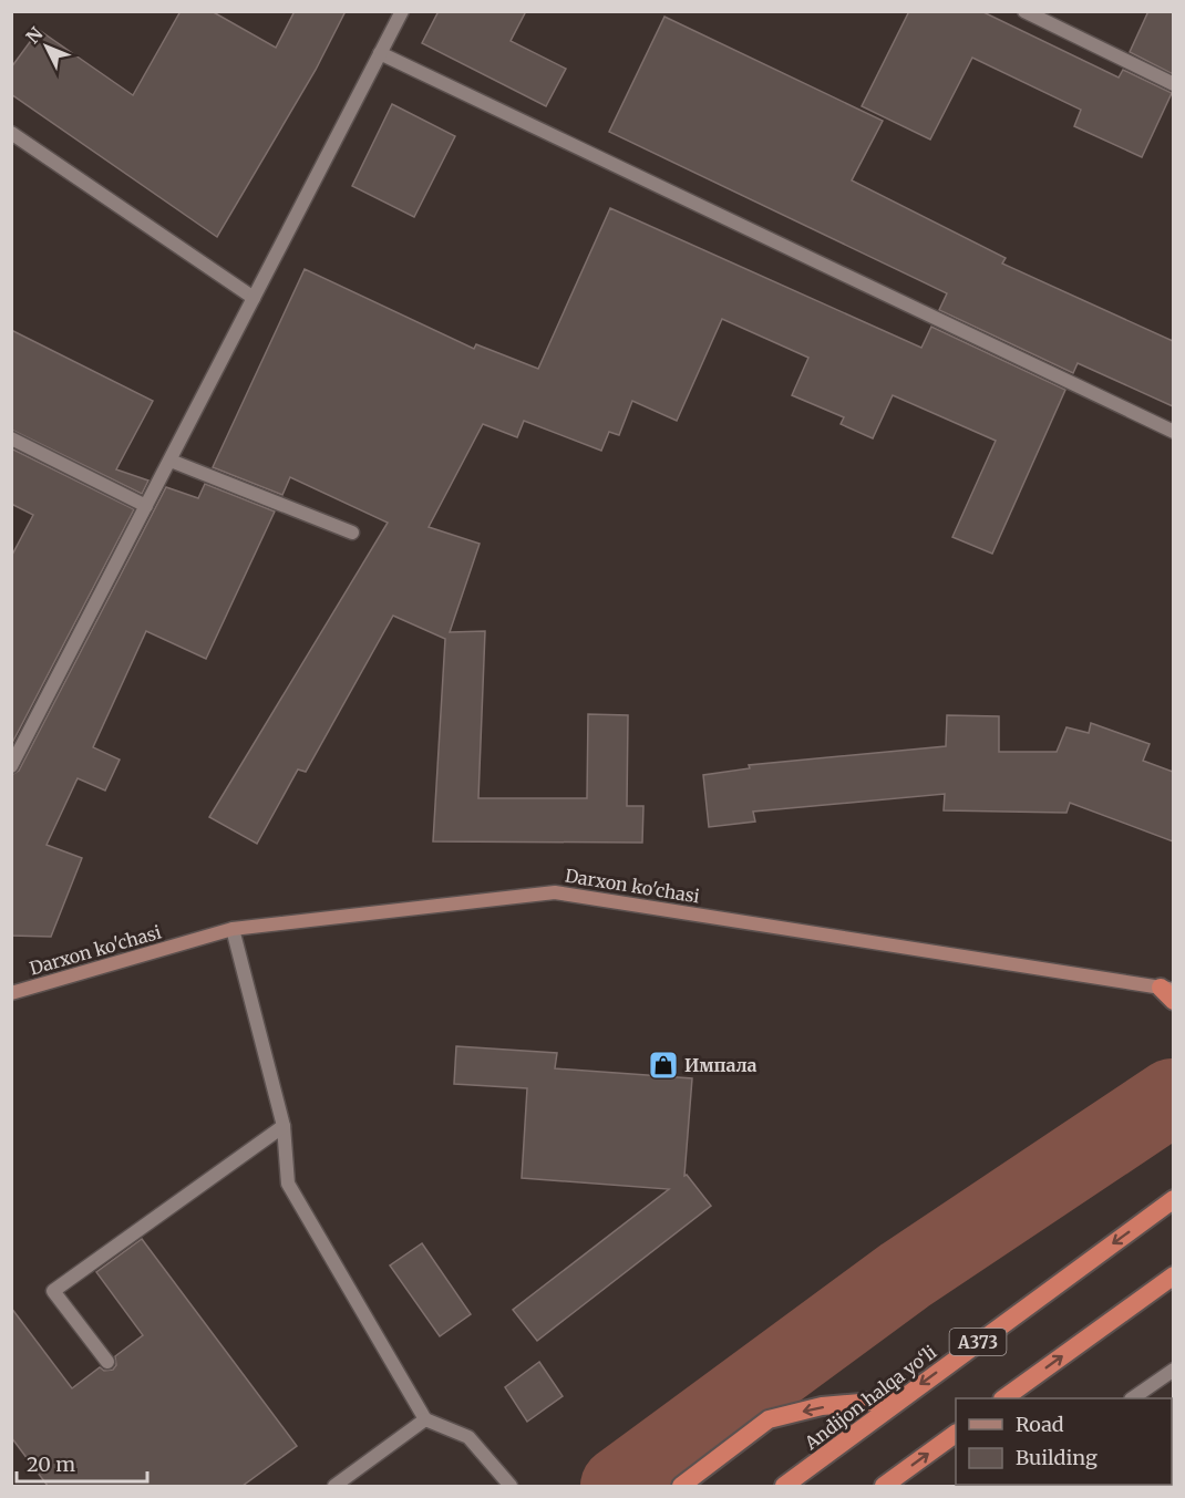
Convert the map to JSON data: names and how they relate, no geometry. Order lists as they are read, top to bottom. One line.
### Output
{"streets":{"highway":["A373","Andijon halqa yo‘li"],"main road":["Darxon ko'chasi"]},"places":{"shop":["Импала"]},"legend":["Road","Building"],"scale_bar":"20 m","north":"top left"}
